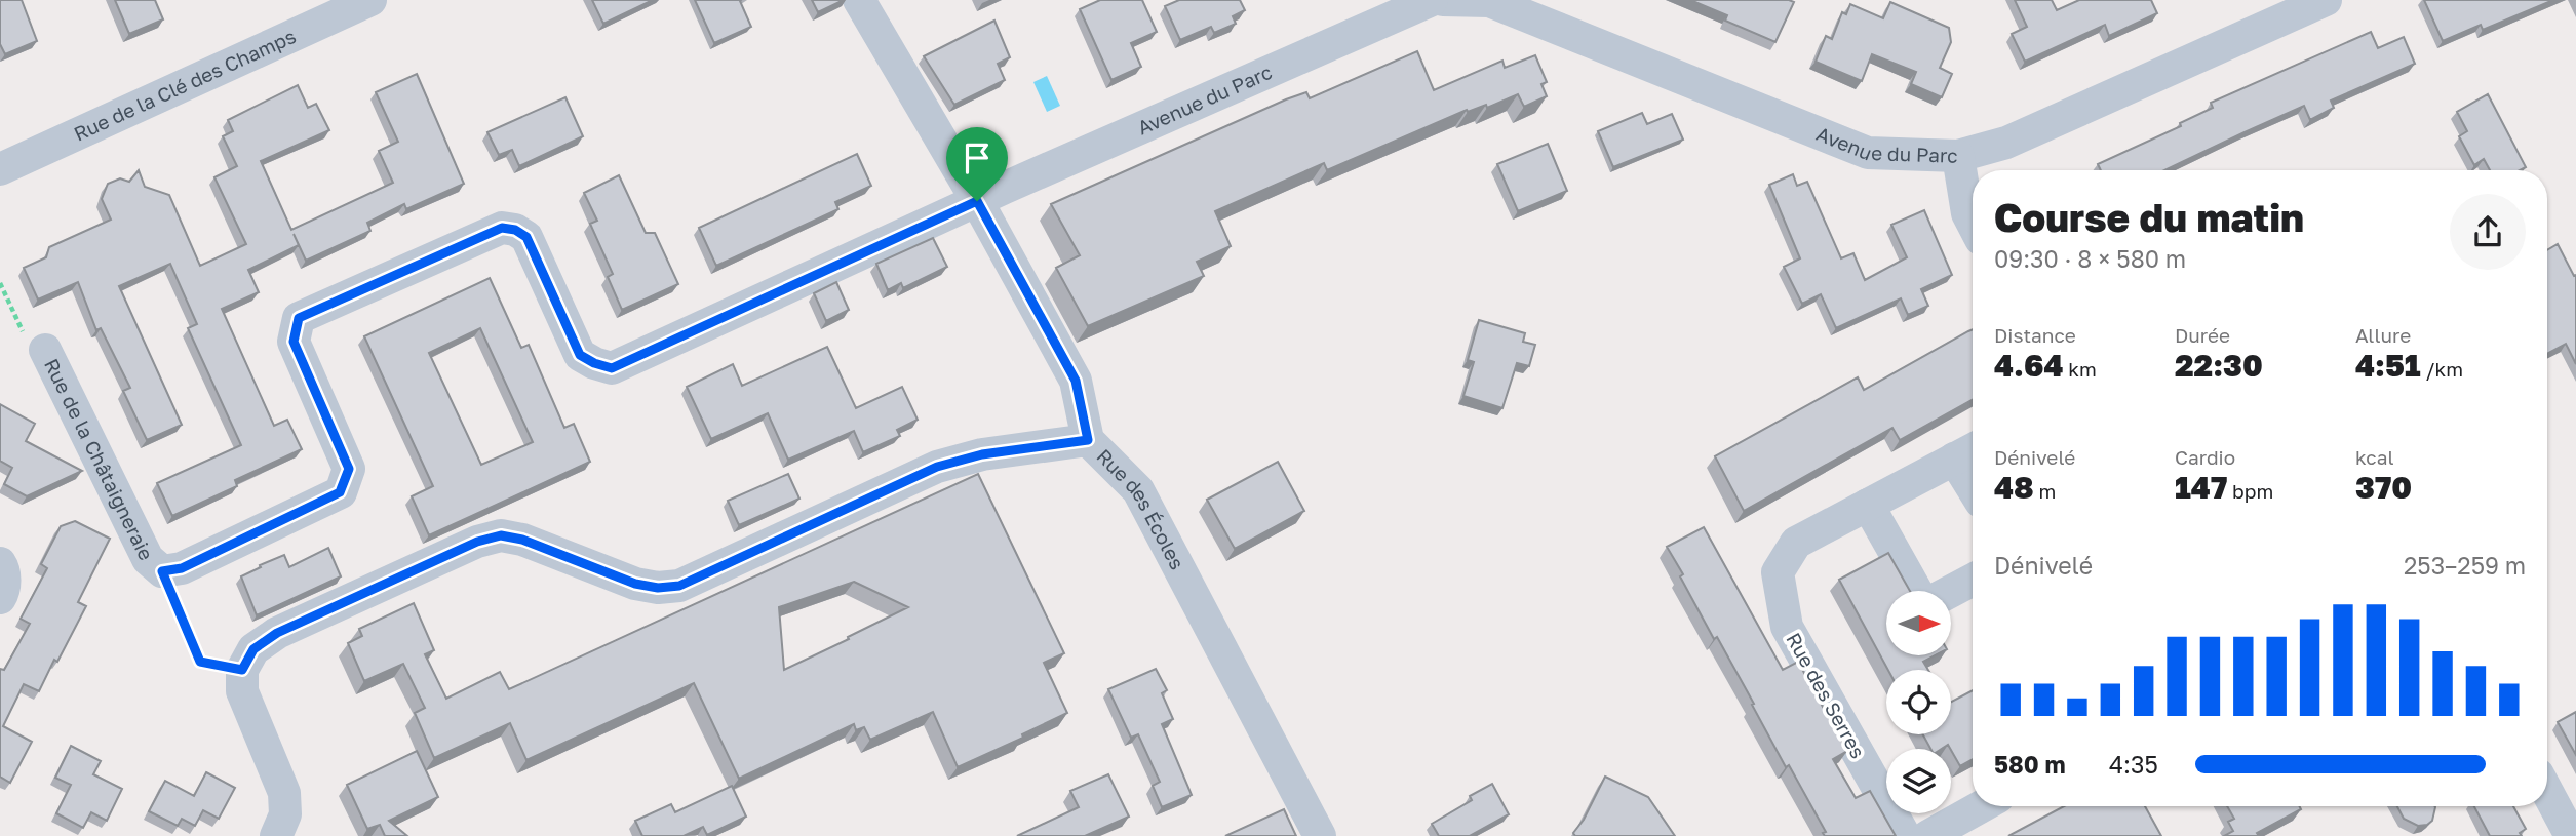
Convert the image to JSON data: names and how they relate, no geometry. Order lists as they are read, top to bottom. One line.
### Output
{"streets":{"street":["Rue de la Clé des Champs","Avenue du Parc","Rue de la Châtaigneraie","Rue des Écoles","Rue des Serres"]},"crossings":[["Avenue du Parc","Rue de la Châtaigneraie"],["Avenue du Parc","Rue des Écoles"],["Rue de la Châtaigneraie","Rue des Écoles"]],"north":"right","page":{"heading":["Course du matin","09:30 · 8 × 580 m"],"stats":[["Distance","4.64 km"],["Durée","22:30"],["Allure","4:51 /km"],["Dénivelé","48 m"],["Cardio","147 bpm"],["kcal","370"]],"chart":["Dénivelé","253–259 m"],"list":[{"name":"580 m","note":"4:35"}]}}
